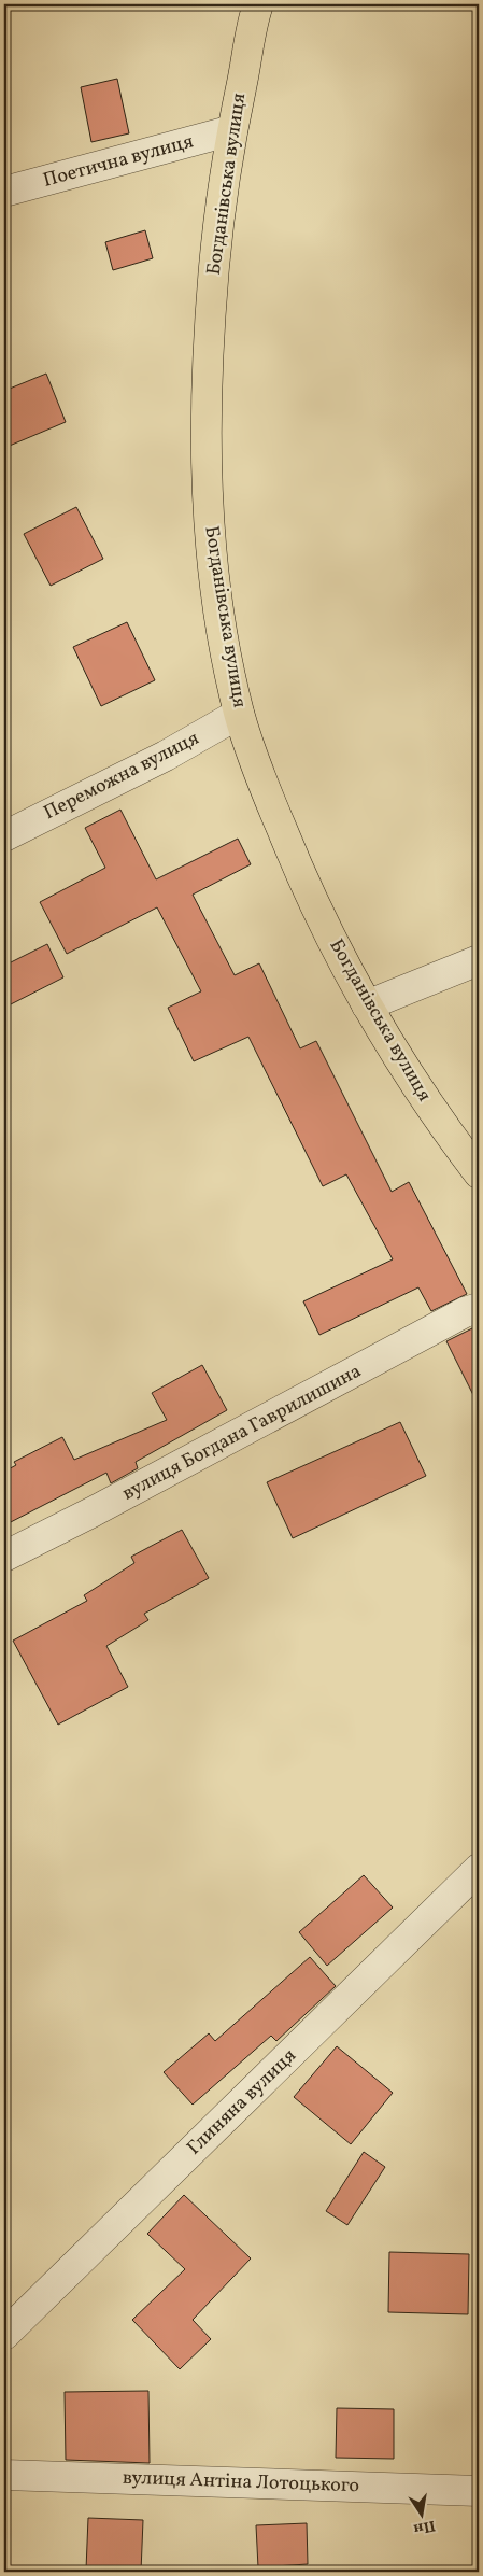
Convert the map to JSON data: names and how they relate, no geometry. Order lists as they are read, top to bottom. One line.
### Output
{"streets":{"main road":["Богданівська вулиця"],"street":["Поетична вулиця","Переможна вулиця","вулиця Богдана Гаврилишина","Глиняна вулиця","вулиця Антіна Лотоцького"]},"crossings":[["Поетична вулиця","Богданівська вулиця"],["Богданівська вулиця","Переможна вулиця"]],"north":"bottom"}
